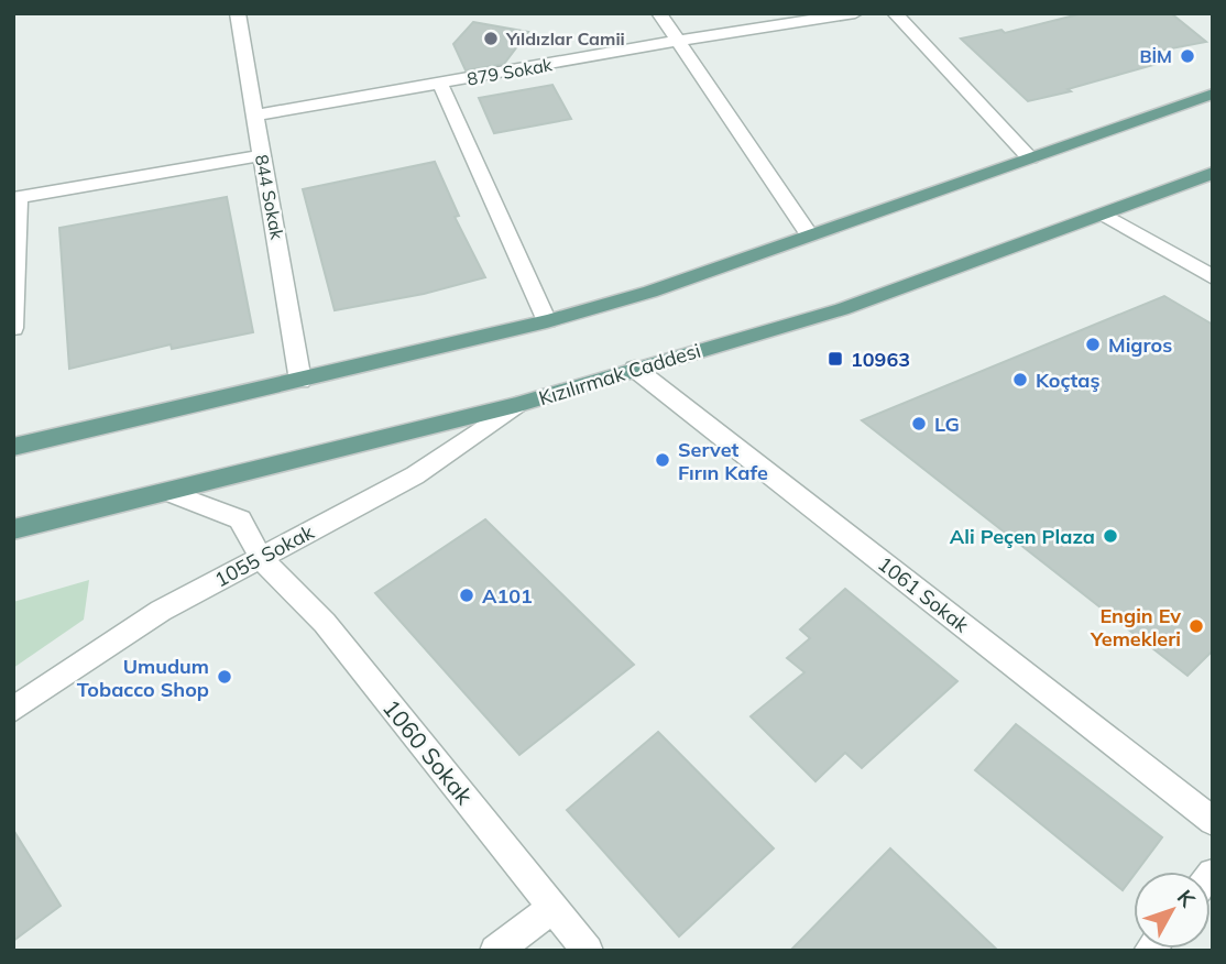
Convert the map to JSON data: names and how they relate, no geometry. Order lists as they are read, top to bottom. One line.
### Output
{"streets":{"main road":["Kızılırmak Caddesi"],"street":["879 Sokak","844 Sokak","1055 Sokak","1061 Sokak","1060 Sokak"]},"crossings":[["879 Sokak","844 Sokak"],["Kızılırmak Caddesi","1055 Sokak"],["Kızılırmak Caddesi","1061 Sokak"],["Kızılırmak Caddesi","1060 Sokak"],["1055 Sokak","1060 Sokak"]],"places":{"other":["Yıldızlar Camii","BİM","Migros","Koçtaş","LG","Servet Fırın Kafe","Ali Peçen Plaza","A101","Engin Ev Yemekleri","Umudum Tobacco Shop"],"transit":["10963"]},"north":"top right"}
